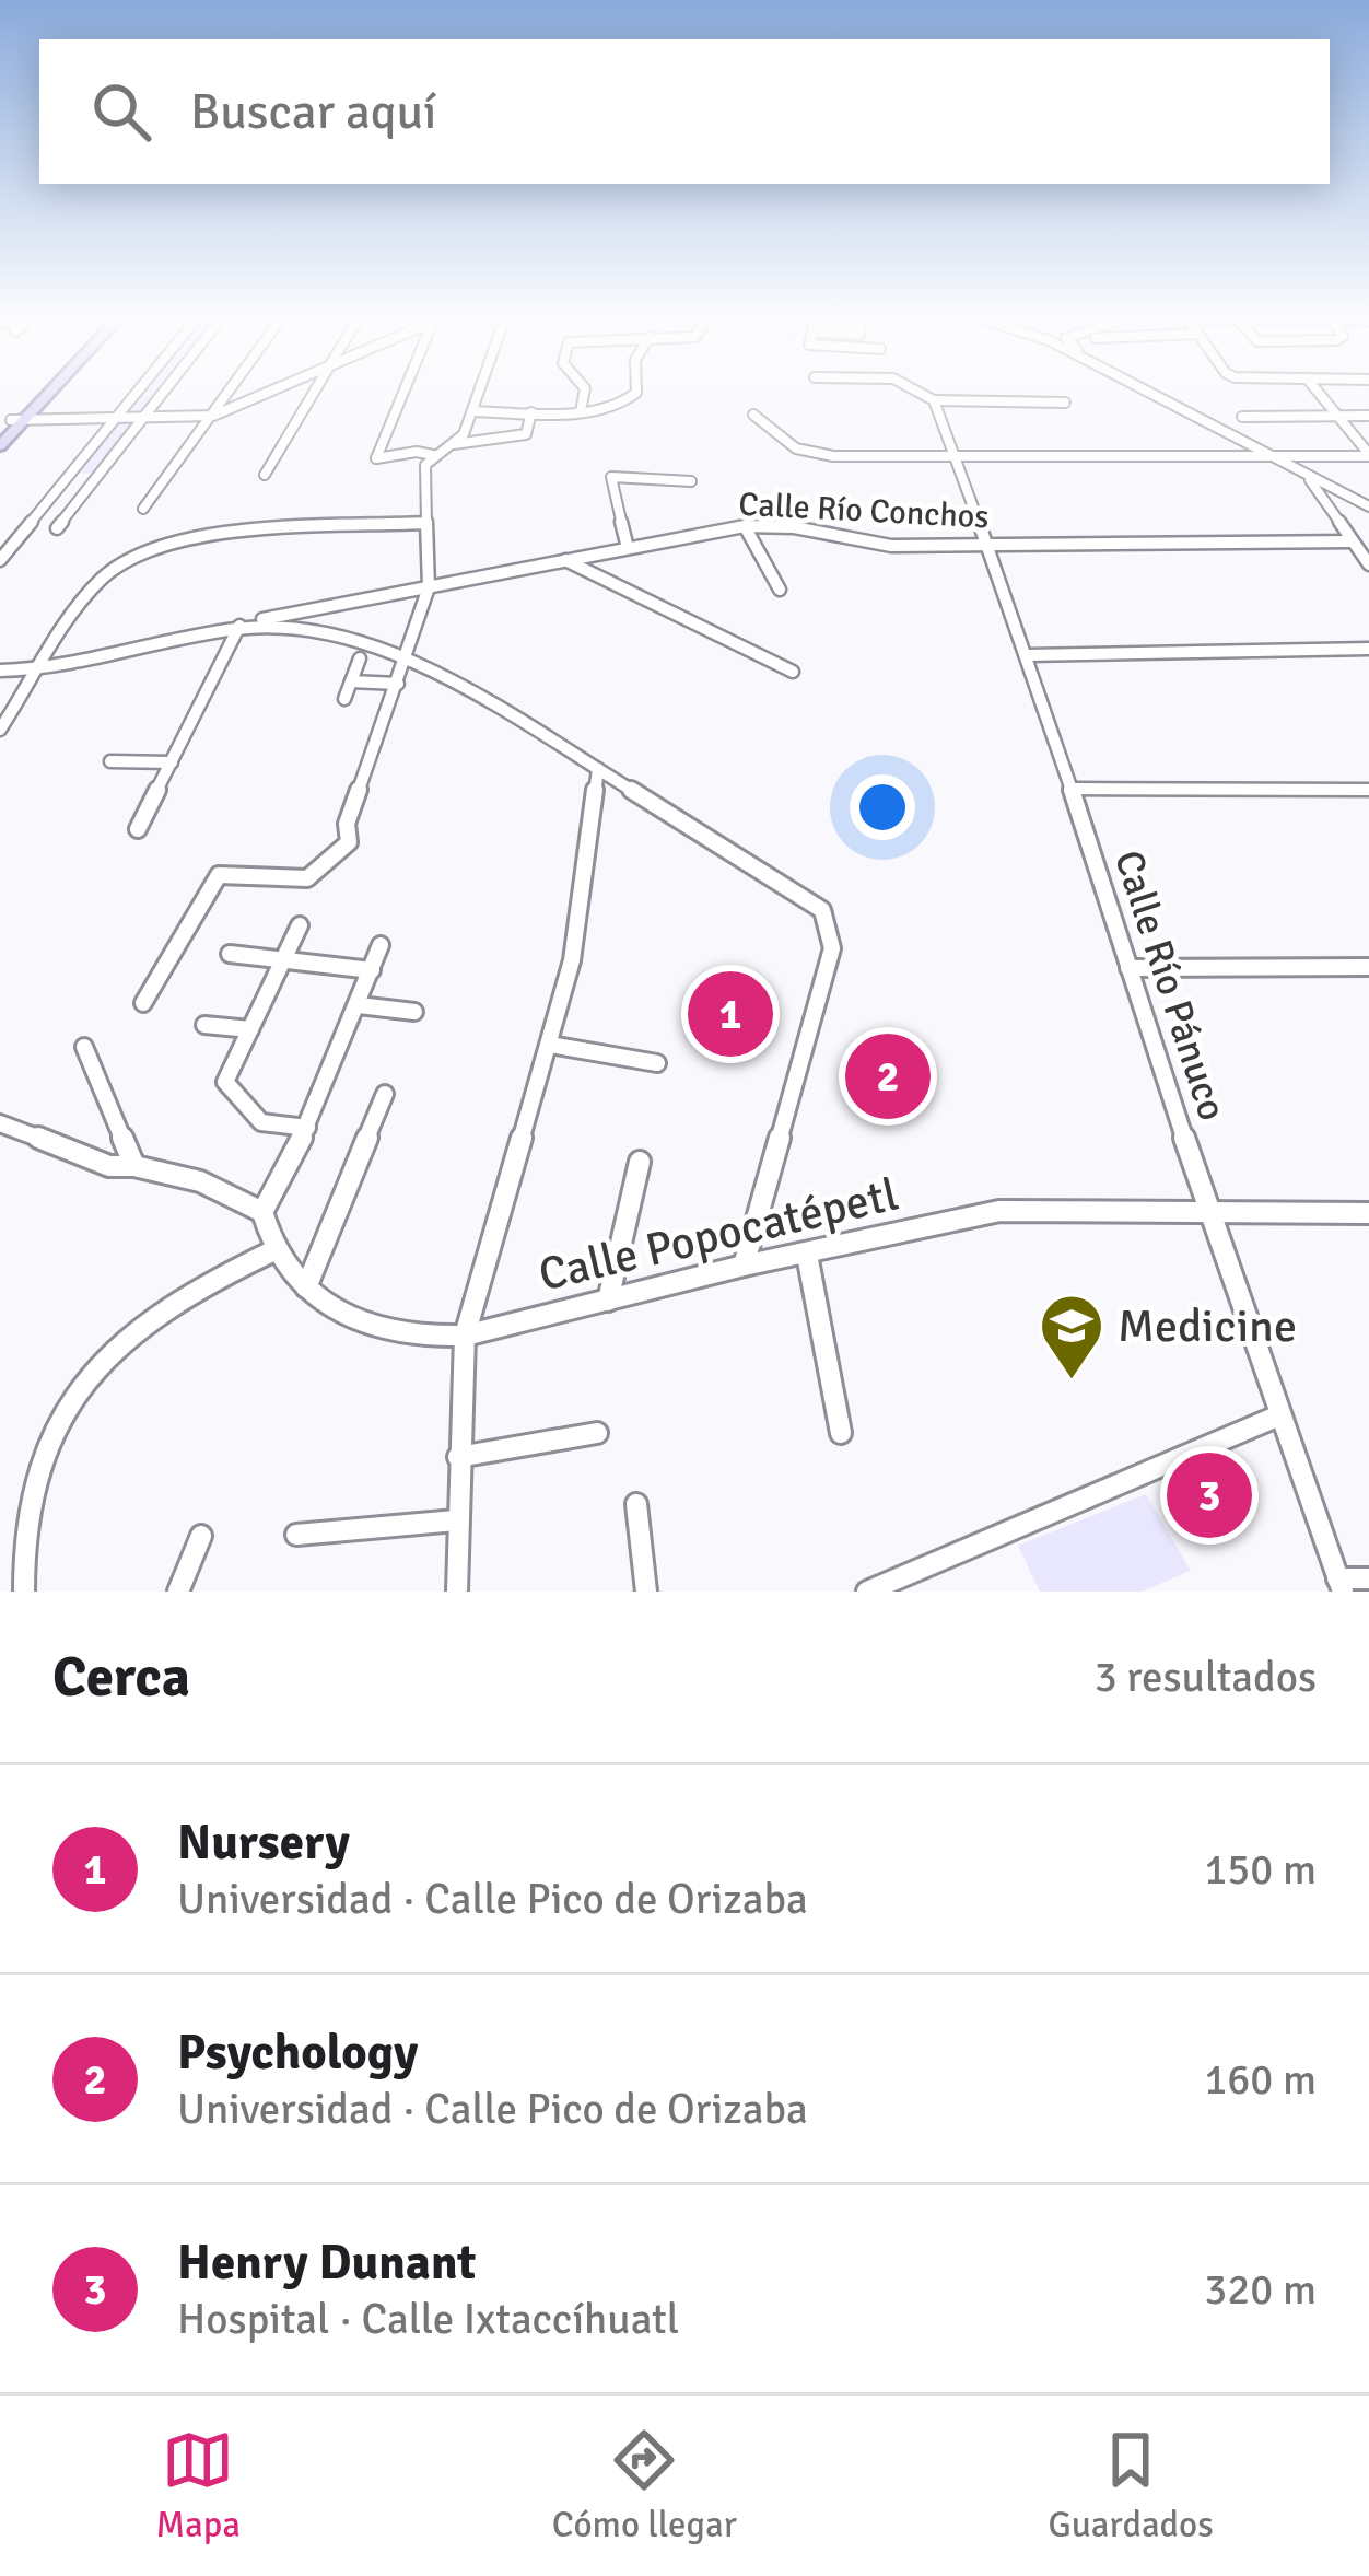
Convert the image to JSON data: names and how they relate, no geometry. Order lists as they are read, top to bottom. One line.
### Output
{"streets":{"street":["Calle Río Conchos","Calle Río Pánuco","Calle Popocatépetl"]},"crossings":[["Calle Río Conchos","Calle Río Pánuco"],["Calle Río Pánuco","Calle Popocatépetl"]],"places":{"school or university":["Medicine"]},"page":{"search":"Buscar aquí","pins":["1","2","3"],"heading":["Cerca","3 resultados"],"list":[{"mark":"1","name":"Nursery","note":"Universidad · Calle Pico de Orizaba","value":"150 m"},{"mark":"2","name":"Psychology","note":"Universidad · Calle Pico de Orizaba","value":"160 m"},{"mark":"3","name":"Henry Dunant","note":"Hospital · Calle Ixtaccíhuatl","value":"320 m"}],"nav":["Mapa","Cómo llegar","Guardados"]}}
